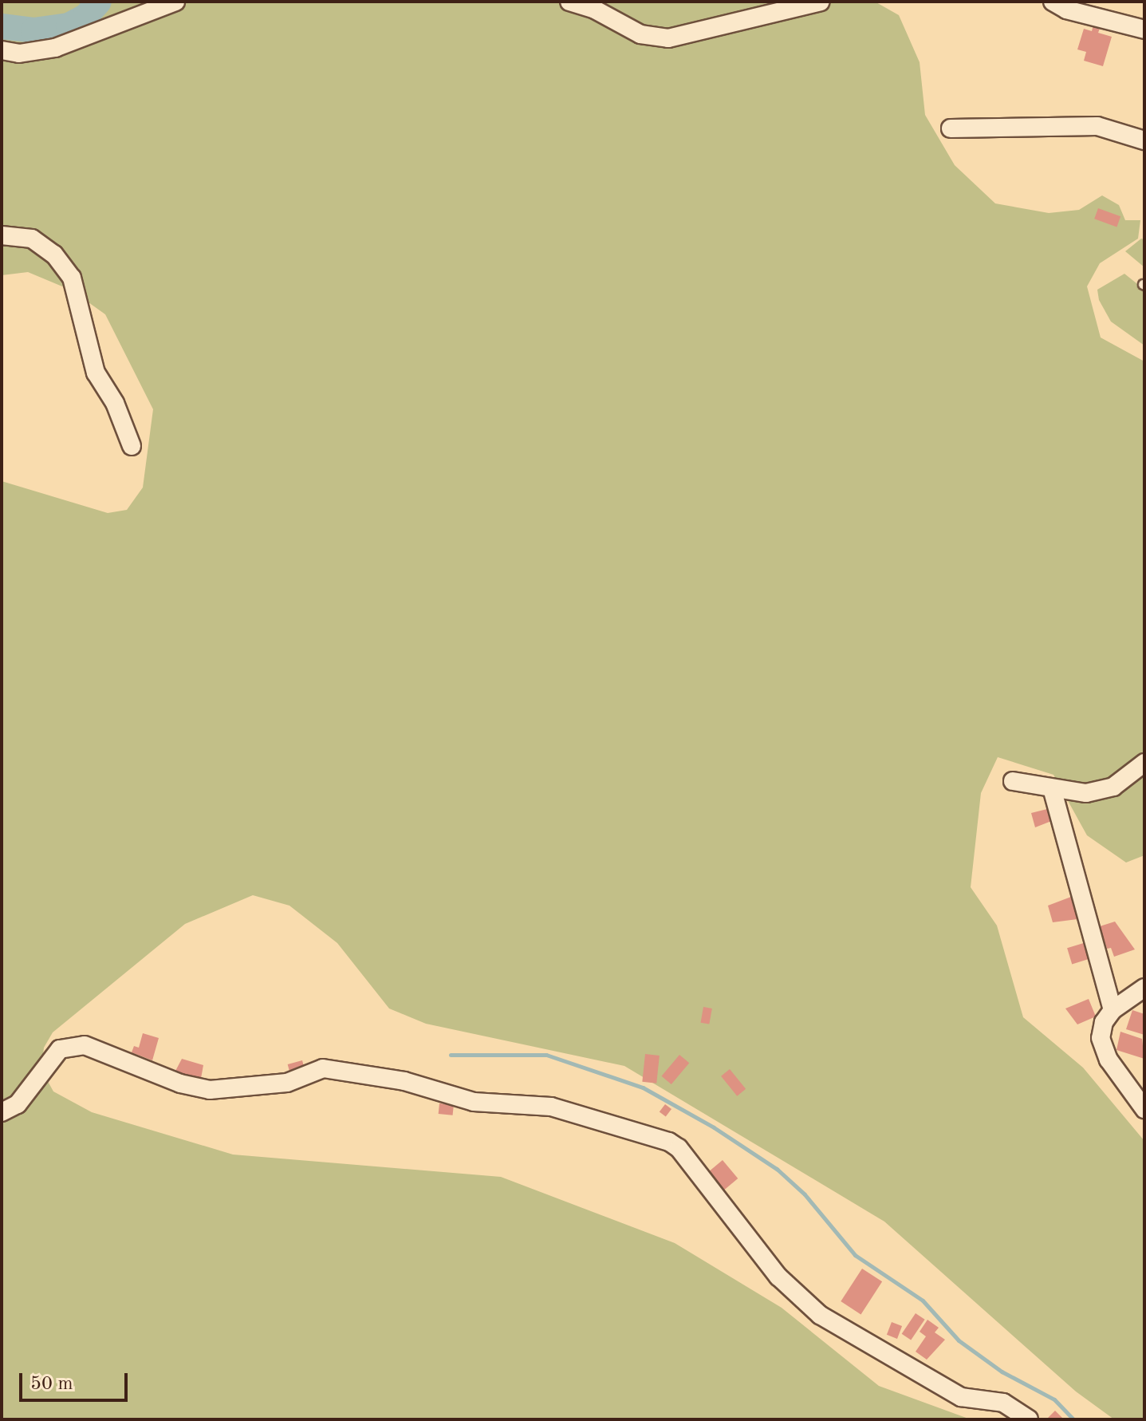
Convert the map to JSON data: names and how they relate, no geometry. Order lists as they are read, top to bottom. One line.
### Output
{"scale_bar":"50 m"}
